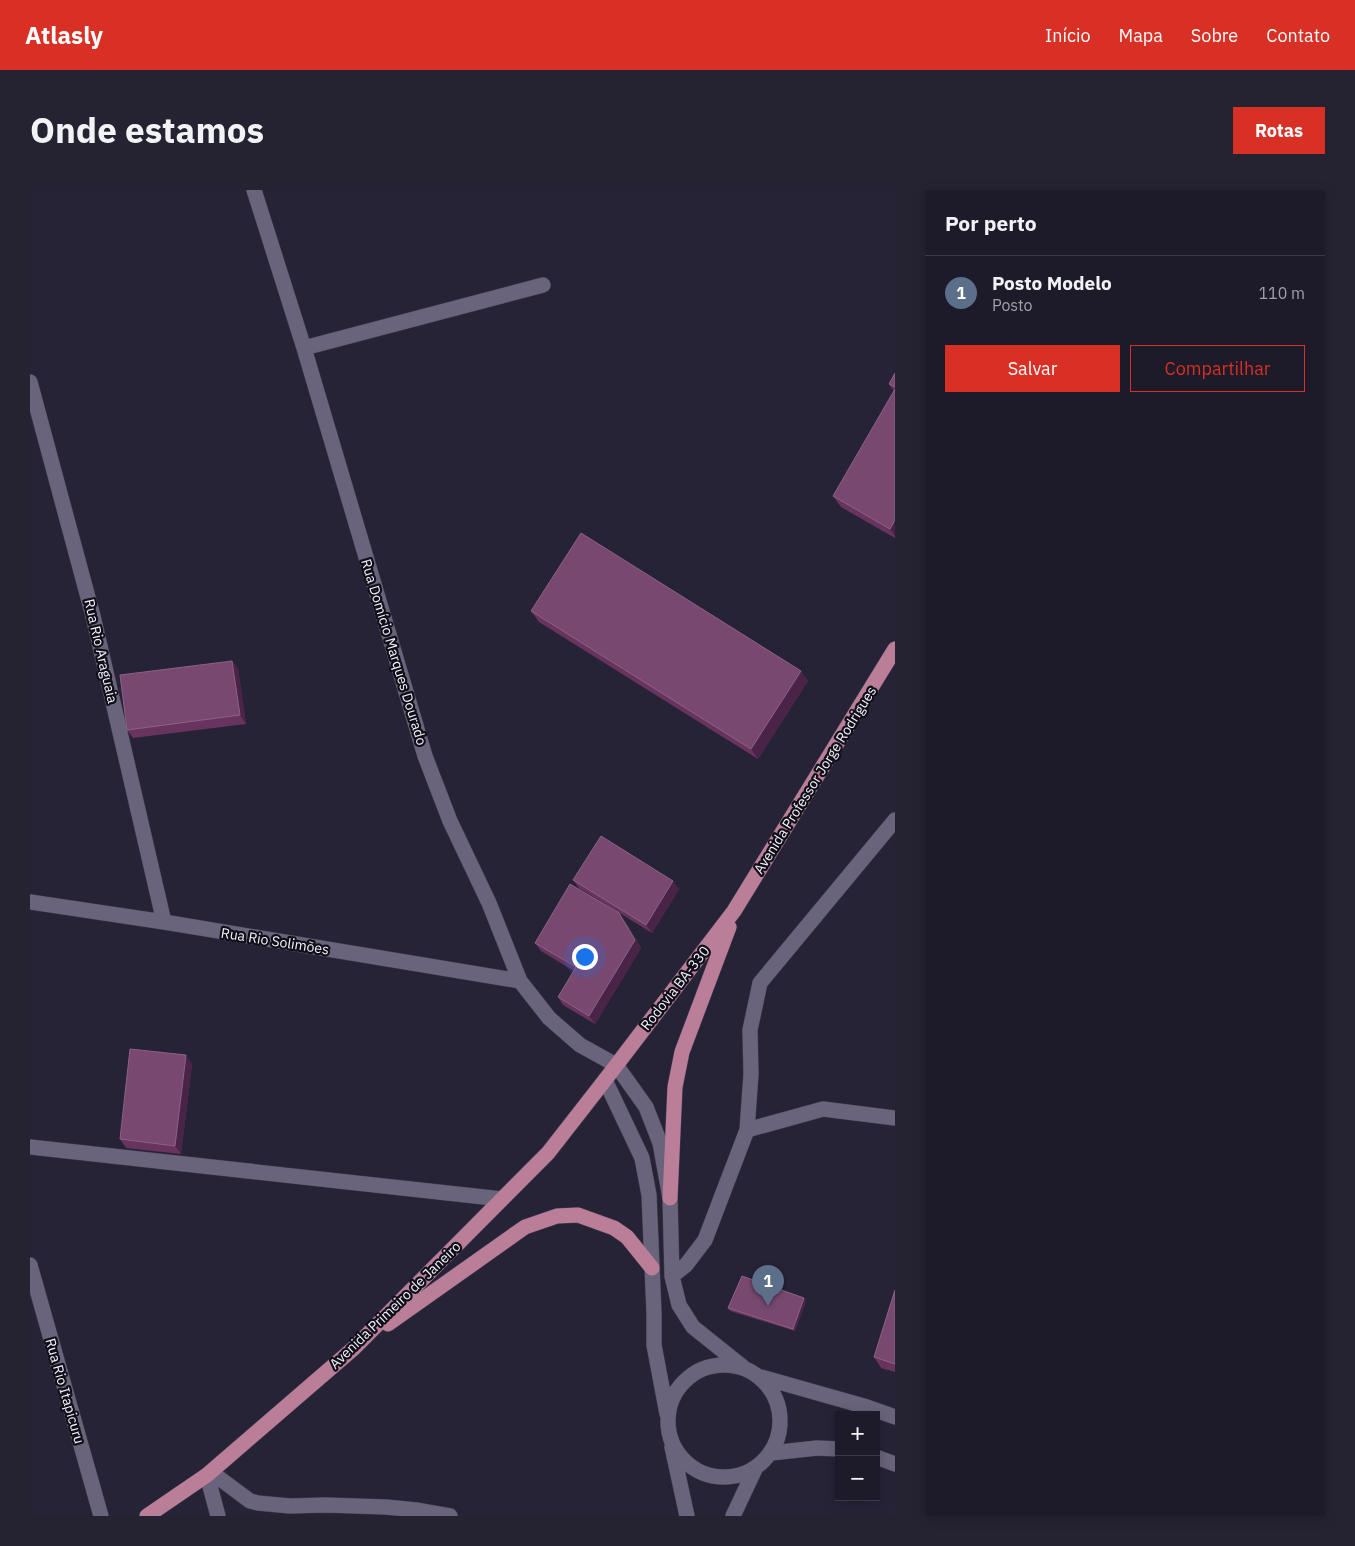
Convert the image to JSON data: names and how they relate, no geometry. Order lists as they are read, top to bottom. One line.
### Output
{"streets":{"main road":["Avenida Professor Jorge Rodrigues","Rodovia BA-330","Avenida Primeiro de Janeiro"],"street":["Rua Rio Araguaia","Rua Domício Marques Dourado","Rua Rio Solimões","Rua Rio Itapicuru"]},"crossings":[["Rua Rio Araguaia","Rua Rio Solimões"],["Rua Domício Marques Dourado","Rua Rio Solimões"],["Rua Domício Marques Dourado","Rodovia BA-330"],["Rua Domício Marques Dourado","Avenida Primeiro de Janeiro"],["Avenida Professor Jorge Rodrigues","Rodovia BA-330"],["Rodovia BA-330","Avenida Primeiro de Janeiro"]],"page":{"header":"Atlasly","nav":["Início","Mapa","Sobre","Contato"],"title":"Onde estamos","buttons":["Rotas",["Salvar","Compartilhar"]],"heading":"Por perto","list":[{"mark":"1","name":"Posto Modelo","note":"Posto","value":"110 m"}],"pins":"1","map_buttons":["+","−"]}}
